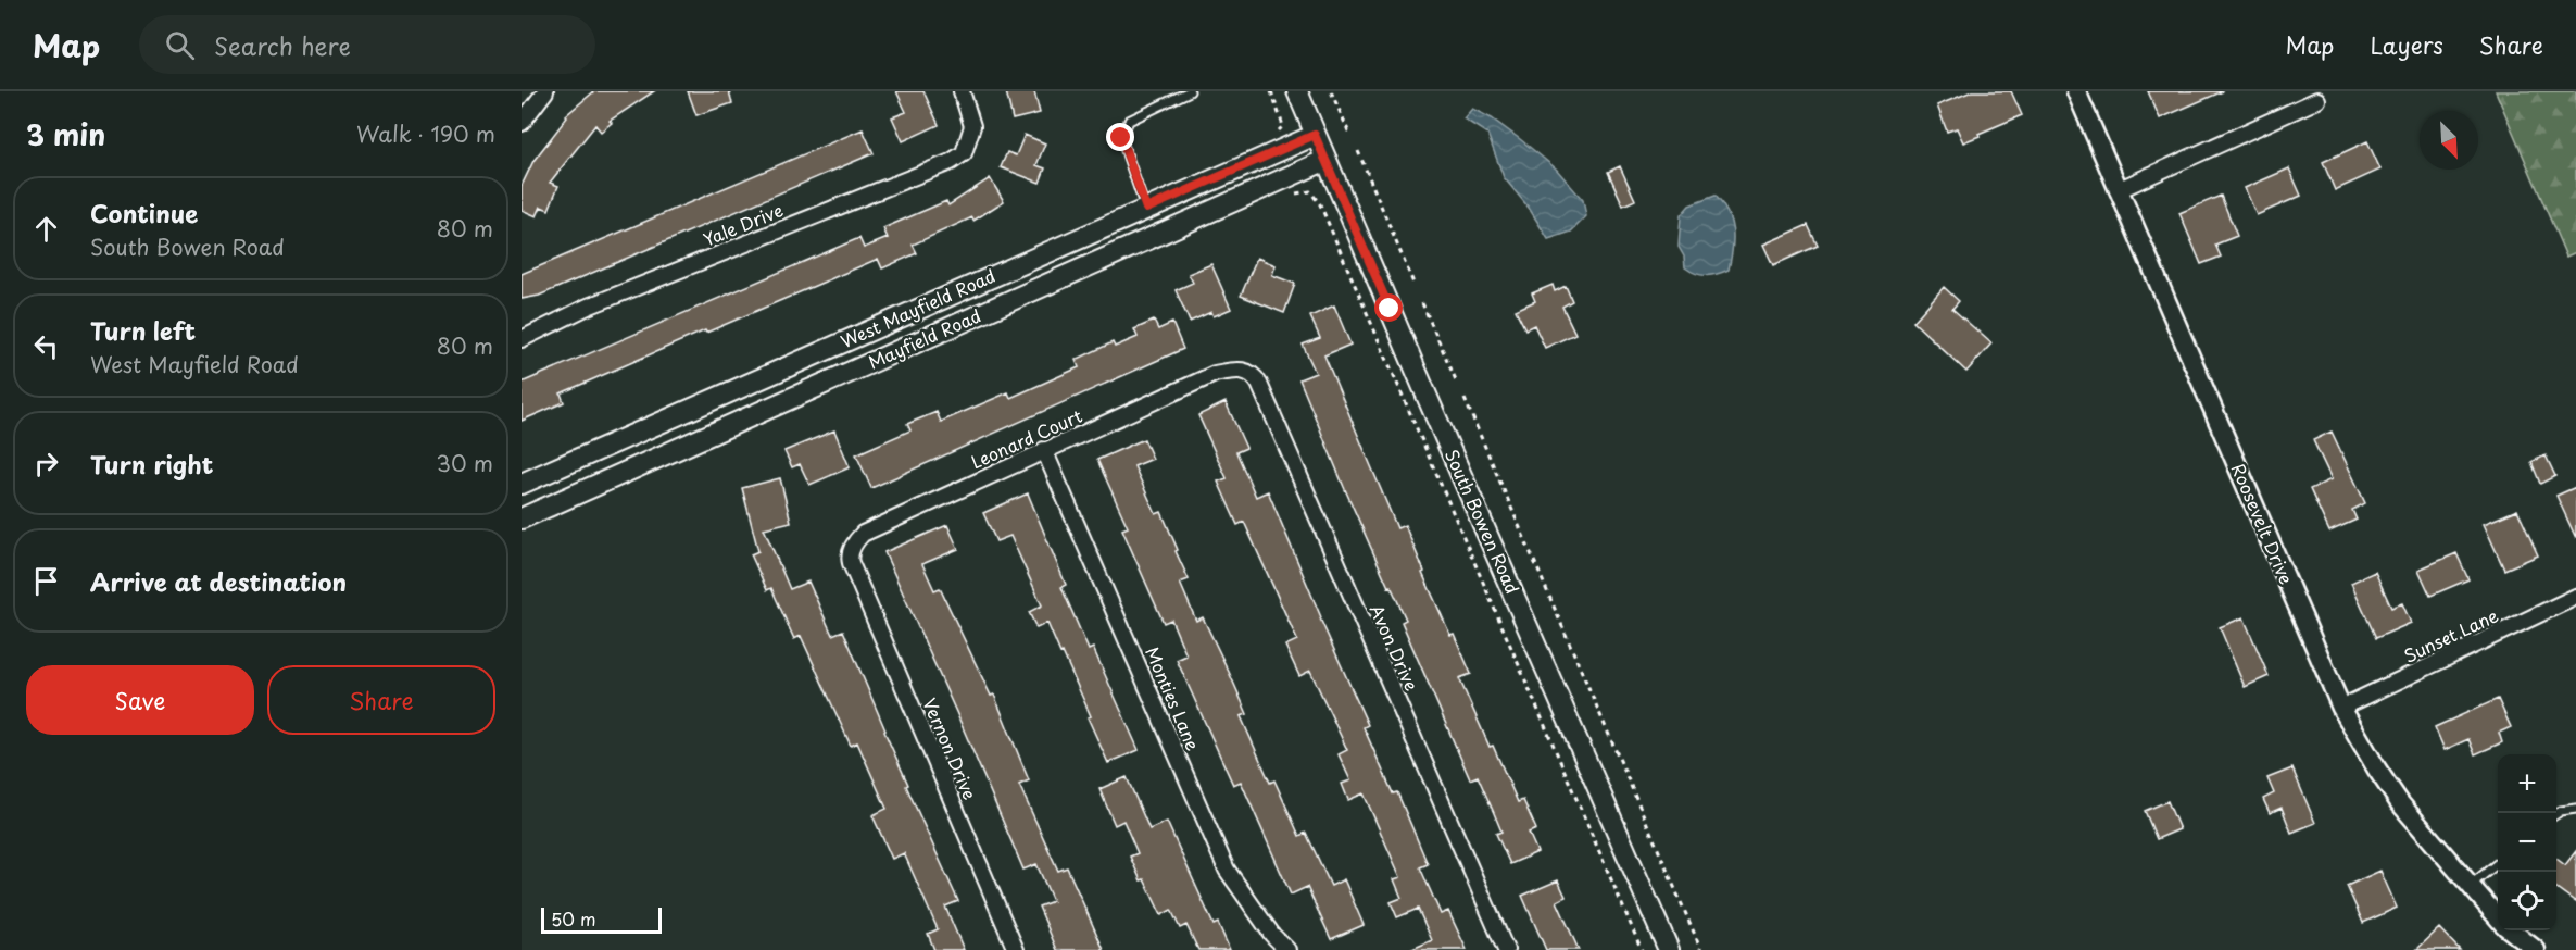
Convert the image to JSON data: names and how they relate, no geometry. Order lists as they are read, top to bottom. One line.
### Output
{"streets":{"main road":["West Mayfield Road","Mayfield Road","South Bowen Road"],"street":["Yale Drive","Leonard Court","Roosevelt Drive","Sunset Lane","Avon Drive","Monties Lane","Vernon Drive"]},"crossings":[["West Mayfield Road","South Bowen Road"],["Mayfield Road","South Bowen Road"],["Leonard Court","Avon Drive"],["Leonard Court","Monties Lane"],["Leonard Court","Vernon Drive"],["Roosevelt Drive","Sunset Lane"]],"scale_bar":"50 m","north":"bottom right","page":{"header":"Map","search":"Search here","nav":["Map","Layers","Share"],"heading":["3 min","Walk · 190 m"],"list":[["Continue","South Bowen Road","80 m"],["Turn left","West Mayfield Road","80 m"],["Turn right","30 m"],"Arrive at destination"],"buttons":["Save","Share"],"map_buttons":["+","−"],"scale":"50 m"}}
